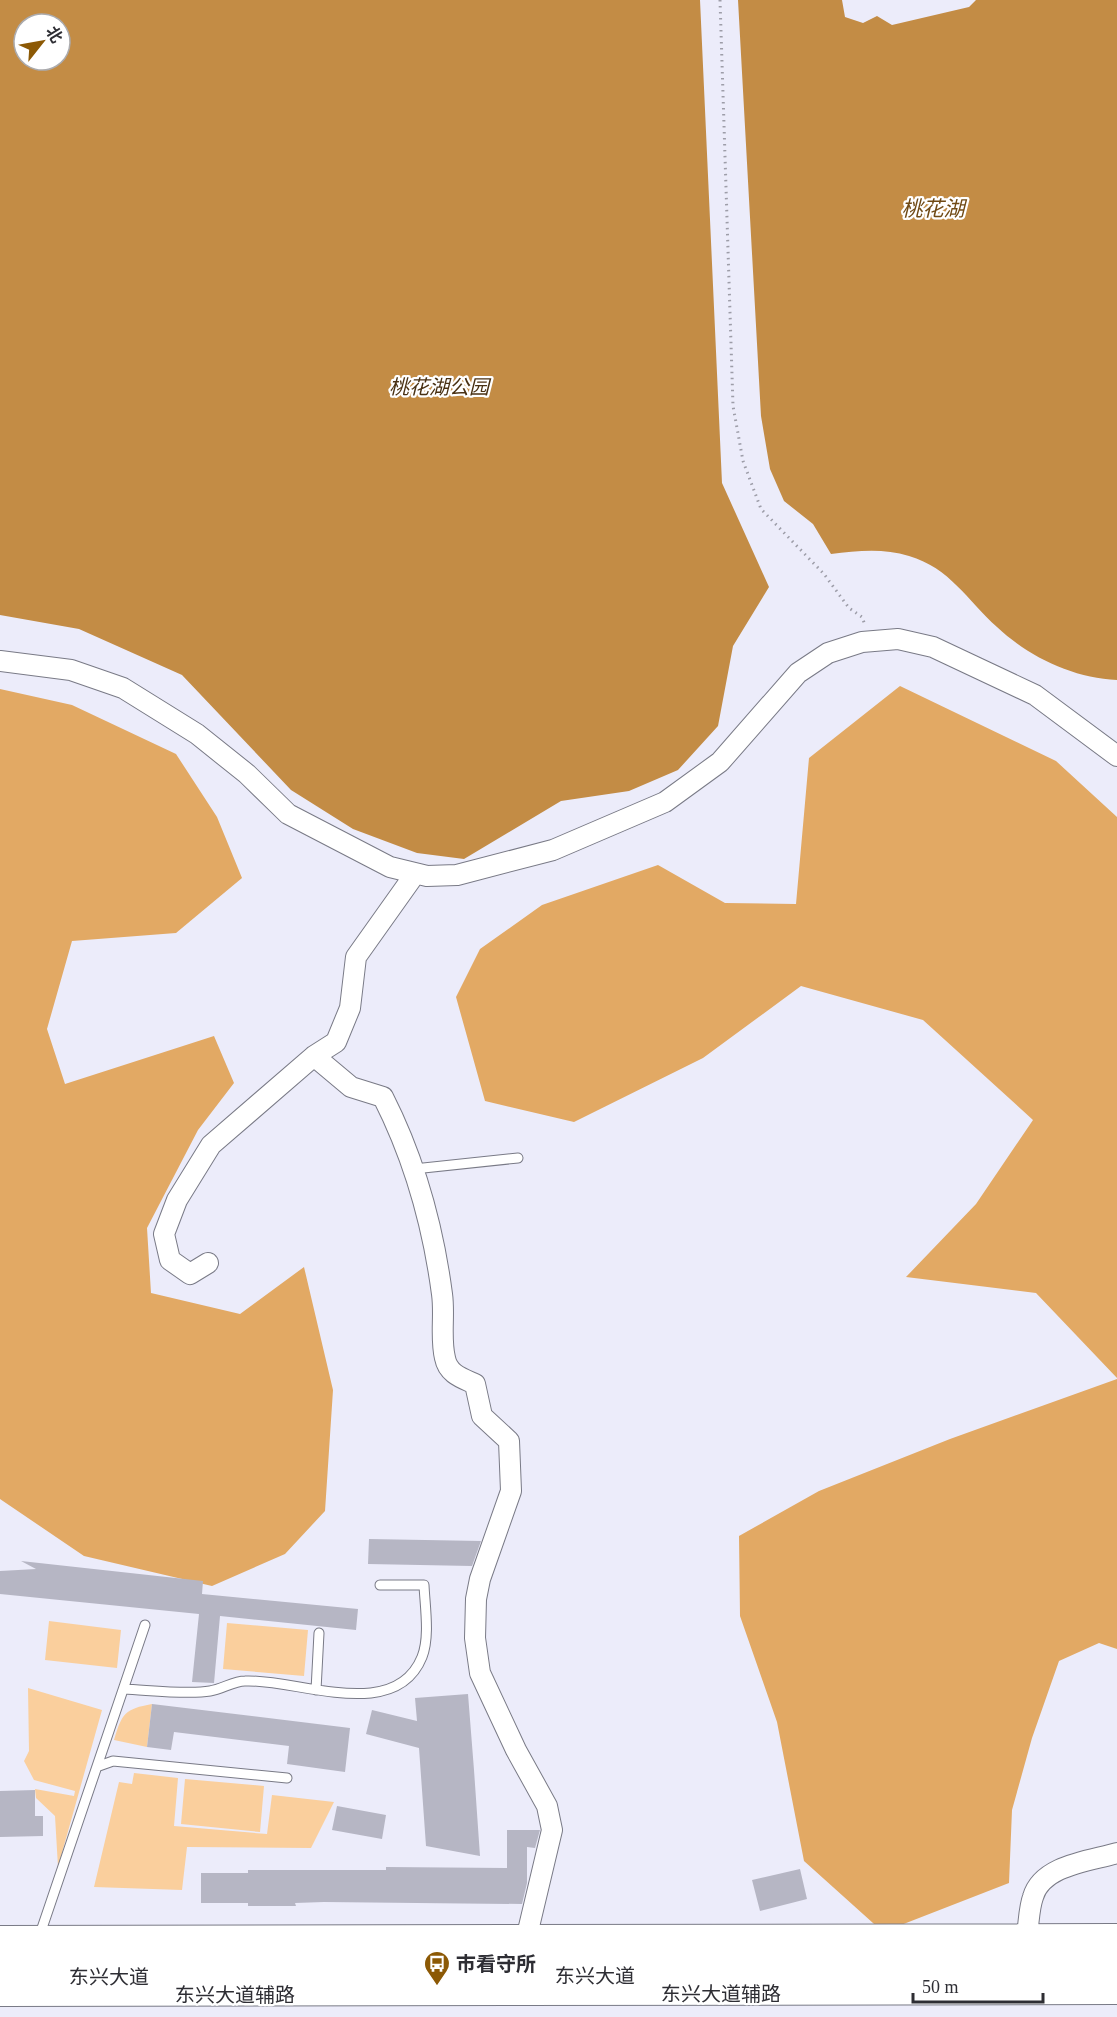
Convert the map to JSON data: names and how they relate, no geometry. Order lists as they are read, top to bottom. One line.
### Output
{"streets":{"main road":["东兴大道"],"street":["东兴大道辅路"]},"crossings":[["东兴大道","东兴大道辅路"]],"water":["桃花湖"],"parks":["桃花湖公园"],"places":{"bus stop":["巿看守所"]},"scale_bar":"50 m","north":"top right"}
